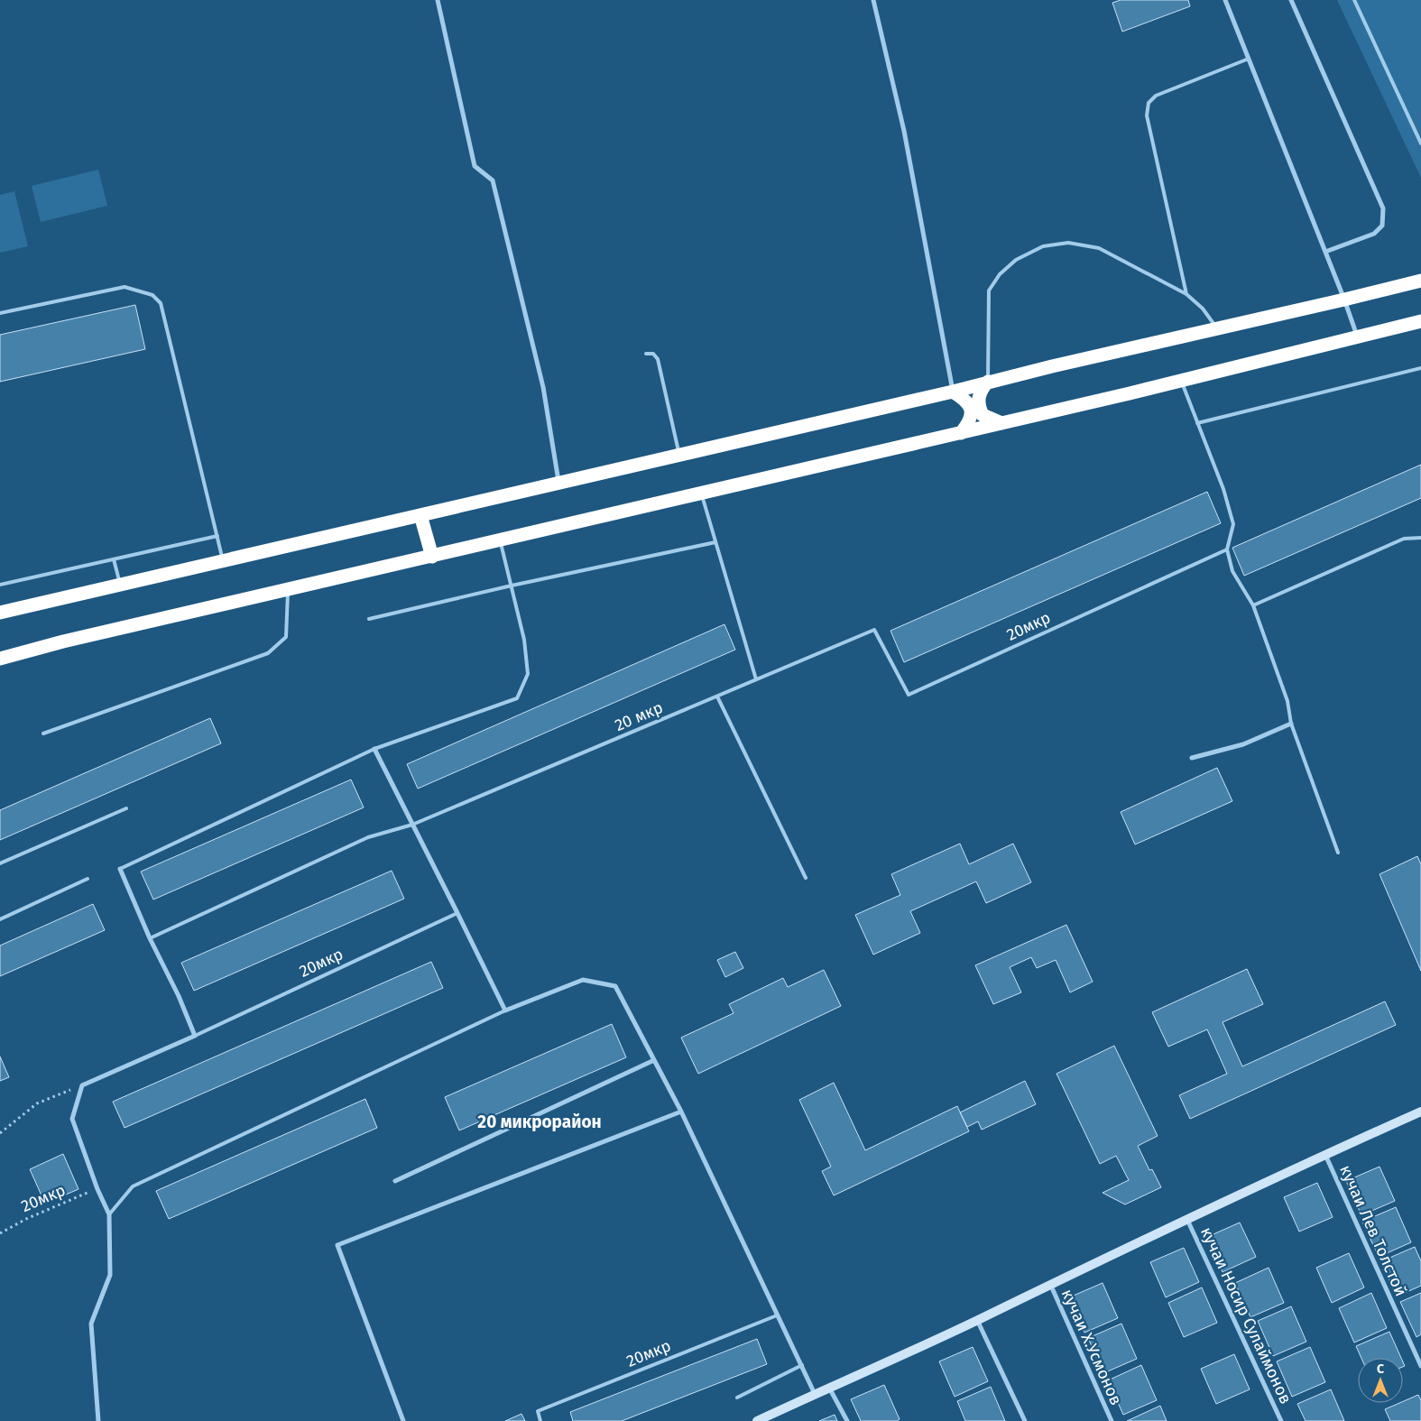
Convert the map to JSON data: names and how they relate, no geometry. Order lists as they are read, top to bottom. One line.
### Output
{"streets":{"street":["20мкр","кучаи Лев Толстой","кучаи Носир Сулаймонов","кучаи Х.Усмонов"],"lane":["20 мкр"]},"crossings":[["20мкр","20 мкр"]],"districts":["20 микрорайон"],"north":"top"}
